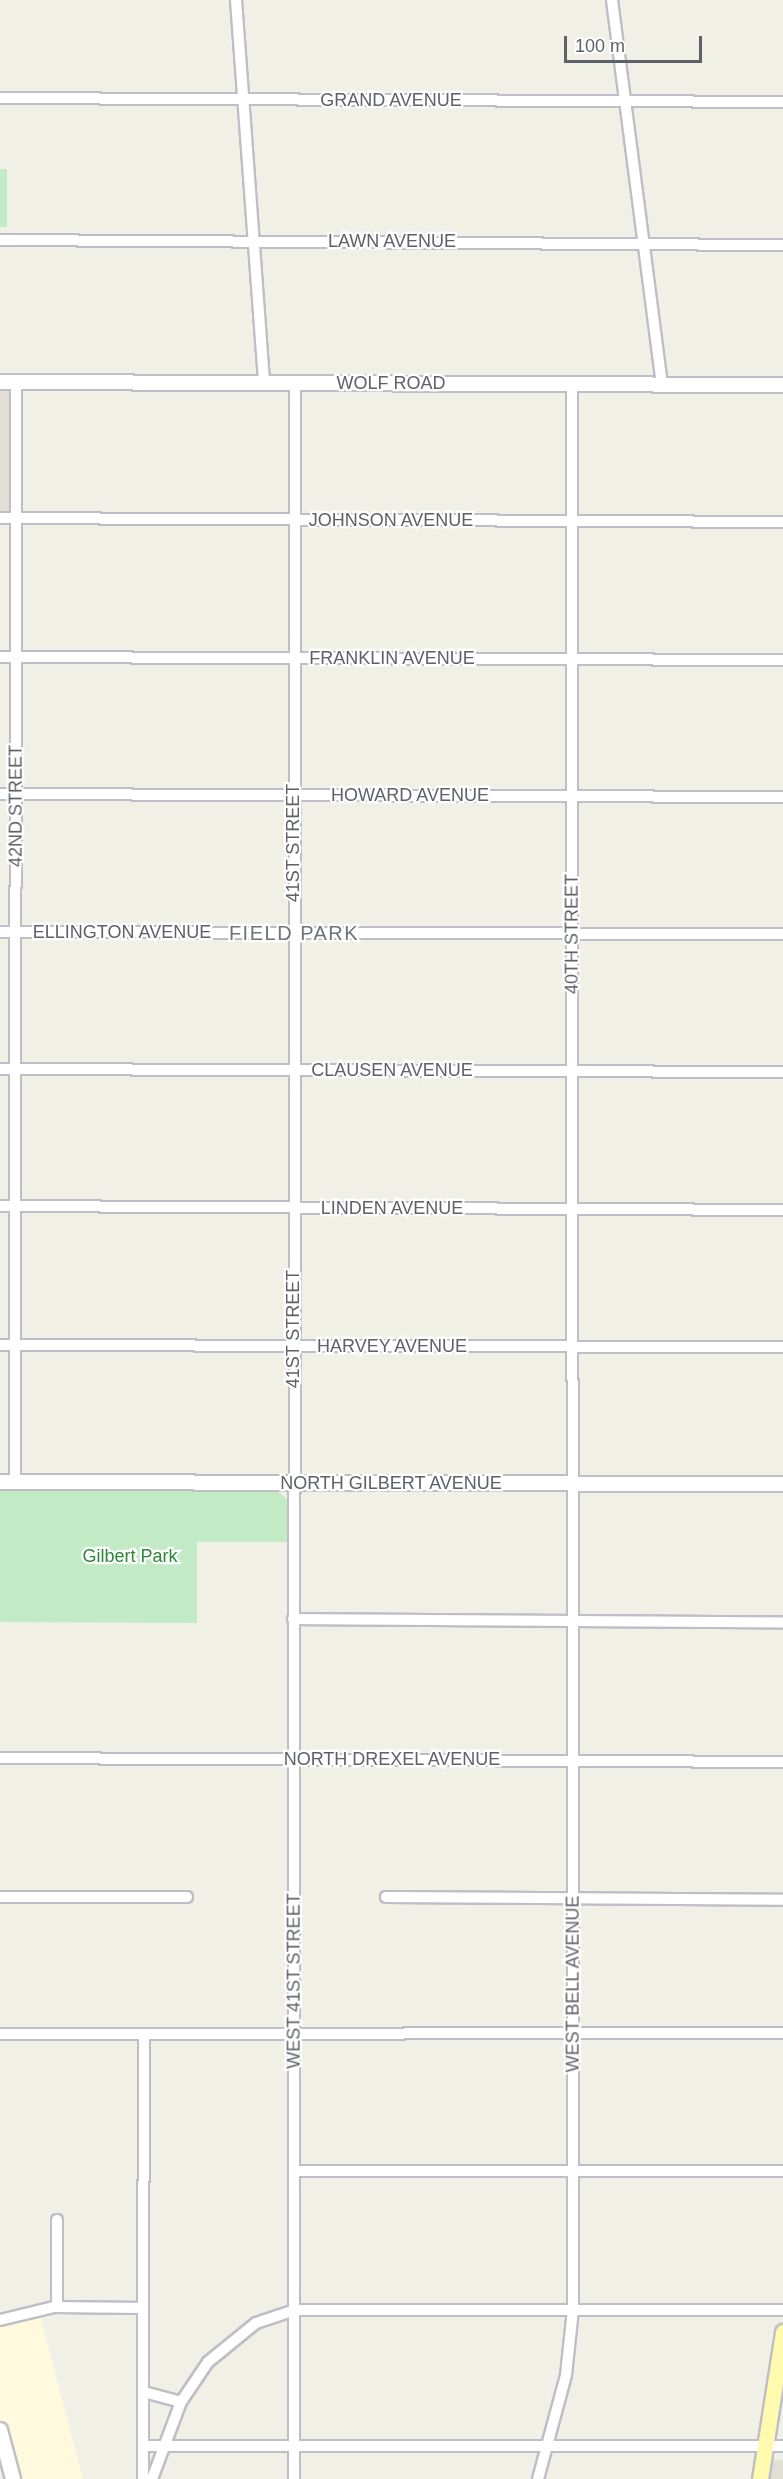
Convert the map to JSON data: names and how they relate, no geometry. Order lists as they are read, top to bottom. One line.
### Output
{"streets":{"street":["GRAND AVENUE","LAWN AVENUE","WOLF ROAD","JOHNSON AVENUE","FRANKLIN AVENUE","HOWARD AVENUE","42ND STREET","41ST STREET","ELLINGTON AVENUE","40TH STREET","CLAUSEN AVENUE","LINDEN AVENUE","HARVEY AVENUE","NORTH GILBERT AVENUE","NORTH DREXEL AVENUE","WEST 41ST STREET","WEST BELL AVENUE"]},"crossings":[["WOLF ROAD","42ND STREET"],["WOLF ROAD","41ST STREET"],["WOLF ROAD","40TH STREET"],["JOHNSON AVENUE","42ND STREET"],["JOHNSON AVENUE","41ST STREET"],["JOHNSON AVENUE","40TH STREET"],["FRANKLIN AVENUE","42ND STREET"],["FRANKLIN AVENUE","41ST STREET"],["FRANKLIN AVENUE","40TH STREET"],["HOWARD AVENUE","42ND STREET"],["HOWARD AVENUE","41ST STREET"],["HOWARD AVENUE","40TH STREET"],["42ND STREET","ELLINGTON AVENUE"],["42ND STREET","CLAUSEN AVENUE"],["42ND STREET","LINDEN AVENUE"],["42ND STREET","HARVEY AVENUE"],["42ND STREET","NORTH GILBERT AVENUE"],["41ST STREET","ELLINGTON AVENUE"],["41ST STREET","CLAUSEN AVENUE"],["41ST STREET","LINDEN AVENUE"],["41ST STREET","HARVEY AVENUE"],["41ST STREET","NORTH GILBERT AVENUE"],["41ST STREET","WEST 41ST STREET"],["ELLINGTON AVENUE","40TH STREET"],["40TH STREET","CLAUSEN AVENUE"],["40TH STREET","LINDEN AVENUE"],["40TH STREET","HARVEY AVENUE"],["40TH STREET","NORTH GILBERT AVENUE"],["40TH STREET","WEST BELL AVENUE"],["NORTH GILBERT AVENUE","WEST 41ST STREET"],["NORTH GILBERT AVENUE","WEST BELL AVENUE"],["NORTH DREXEL AVENUE","WEST 41ST STREET"],["NORTH DREXEL AVENUE","WEST BELL AVENUE"]],"districts":["FIELD PARK"],"parks":["Gilbert Park"],"scale_bar":"100 m"}
